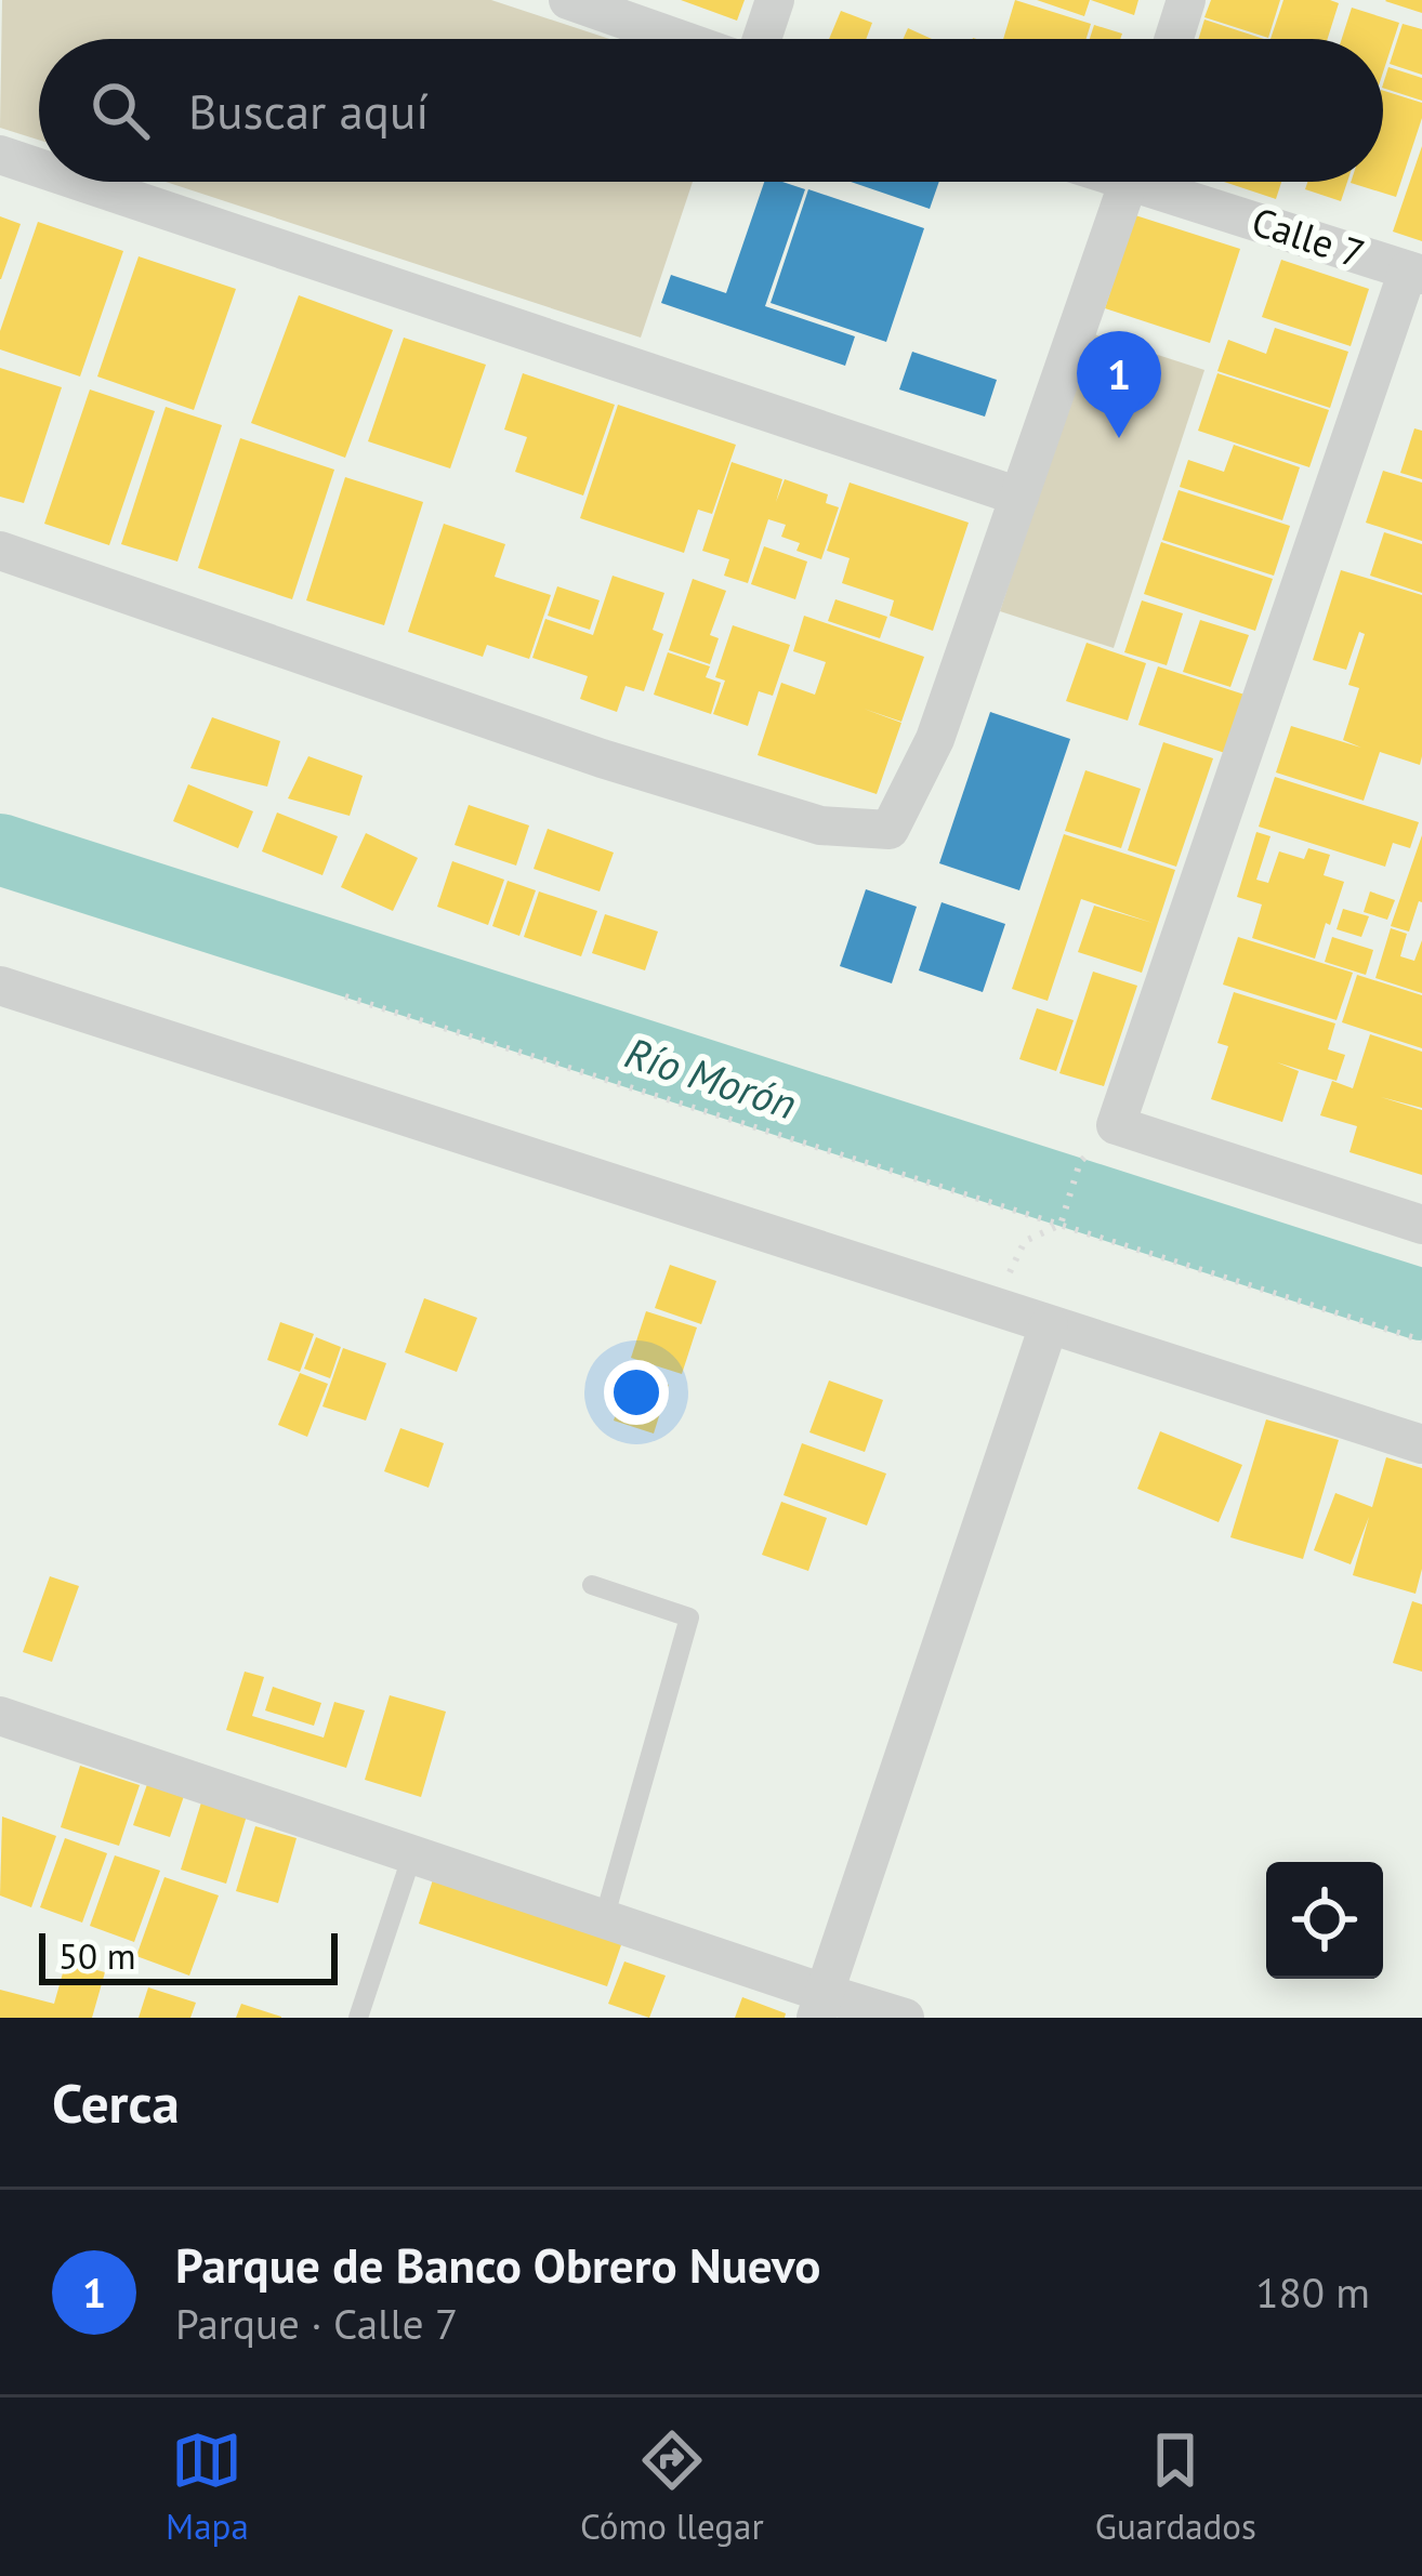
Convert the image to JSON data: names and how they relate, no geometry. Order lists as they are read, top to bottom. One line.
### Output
{"streets":{"street":["Calle 7"]},"water":["Río Morón"],"scale_bar":"50 m","page":{"search":"Buscar aquí","pins":"1","scale":"50 m","heading":"Cerca","list":[{"mark":"1","name":"Parque de Banco Obrero Nuevo","note":"Parque · Calle 7","value":"180 m"}],"nav":["Mapa","Cómo llegar","Guardados"]}}
